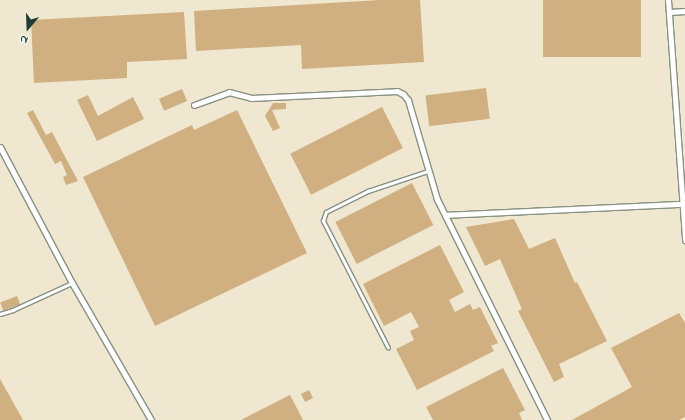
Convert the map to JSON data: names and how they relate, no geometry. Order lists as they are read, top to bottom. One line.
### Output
{"north":"bottom"}
